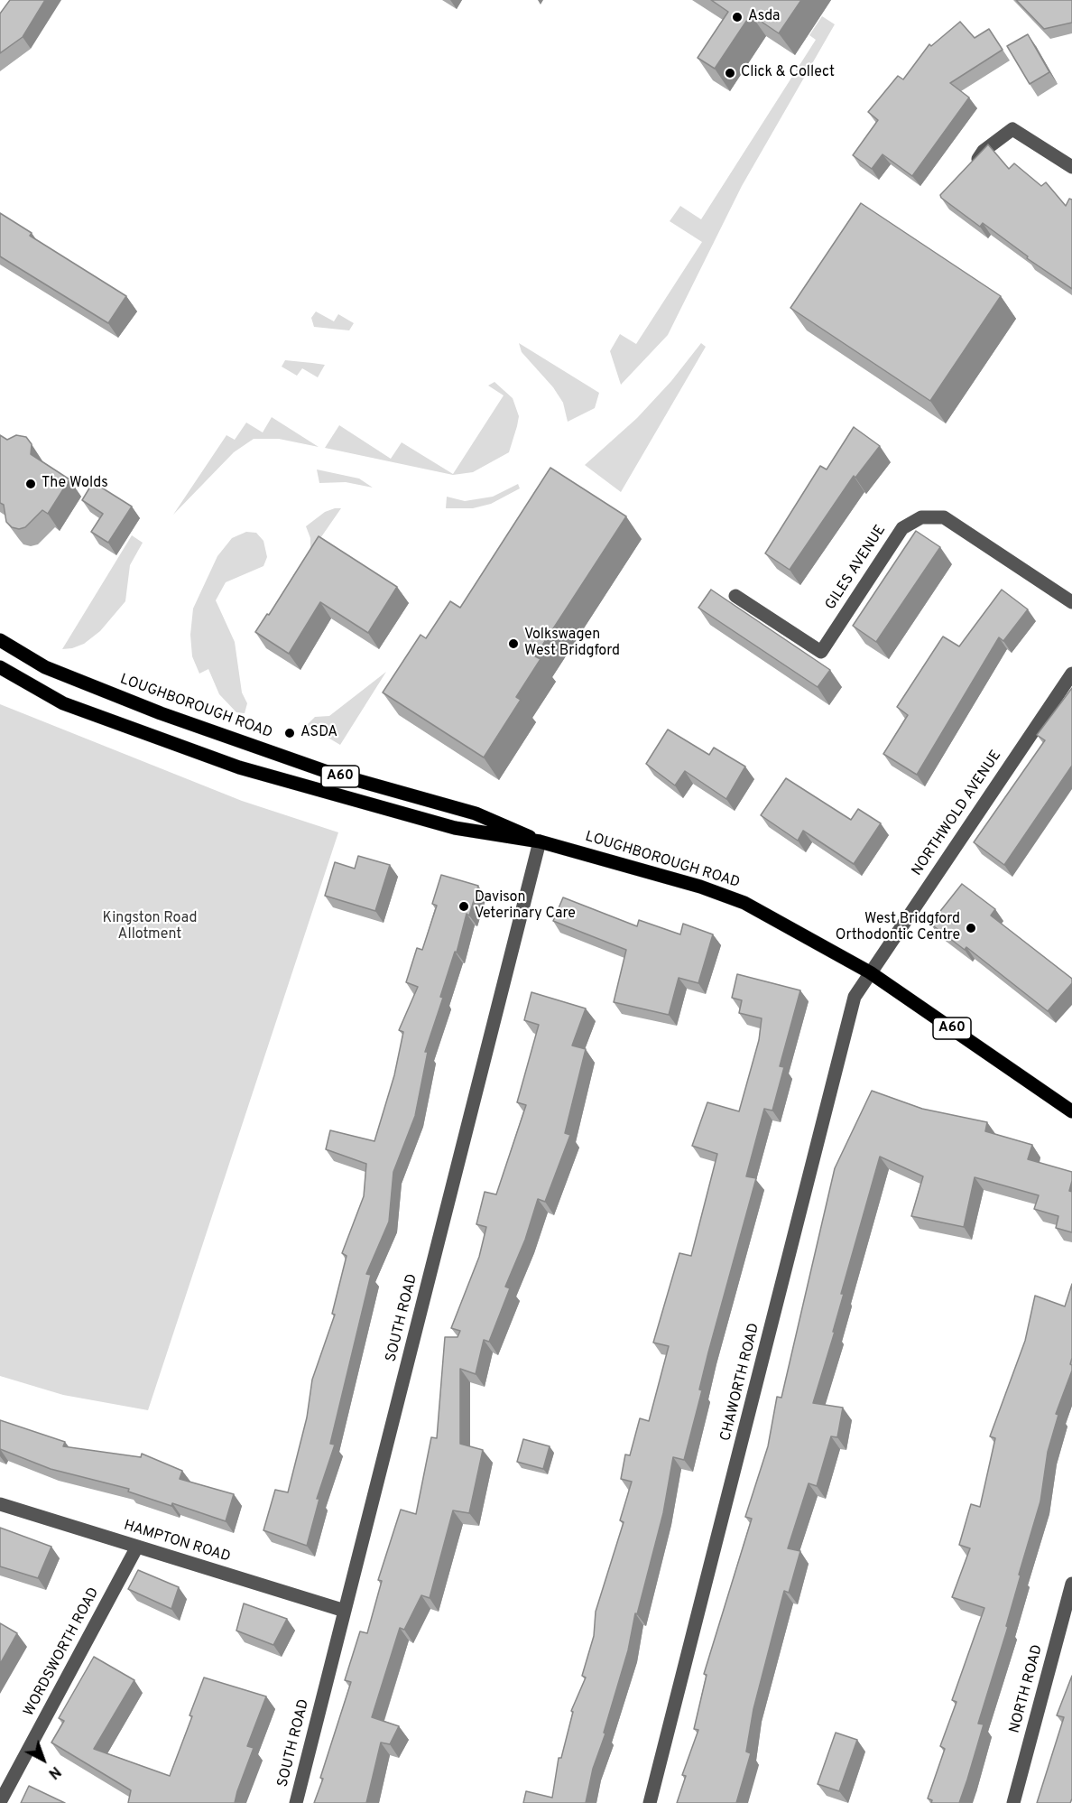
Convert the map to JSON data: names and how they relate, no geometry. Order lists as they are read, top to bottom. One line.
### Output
{"streets":{"main road":["LOUGHBOROUGH ROAD","A60"],"street":["GILES AVENUE","NORTHWOLD AVENUE","SOUTH ROAD","CHAWORTH ROAD","HAMPTON ROAD","WORDSWORTH ROAD","NORTH ROAD"]},"crossings":[["LOUGHBOROUGH ROAD","NORTHWOLD AVENUE"],["LOUGHBOROUGH ROAD","SOUTH ROAD"],["LOUGHBOROUGH ROAD","CHAWORTH ROAD"],["NORTHWOLD AVENUE","CHAWORTH ROAD"],["SOUTH ROAD","HAMPTON ROAD"],["HAMPTON ROAD","WORDSWORTH ROAD"]],"parks":["Kingston Road Allotment"],"places":["Asda","Click & Collect","The Wolds","Volkswagen West Bridgford","ASDA","Davison Veterinary Care","West Bridgford Orthodontic Centre"],"north":"bottom right"}
